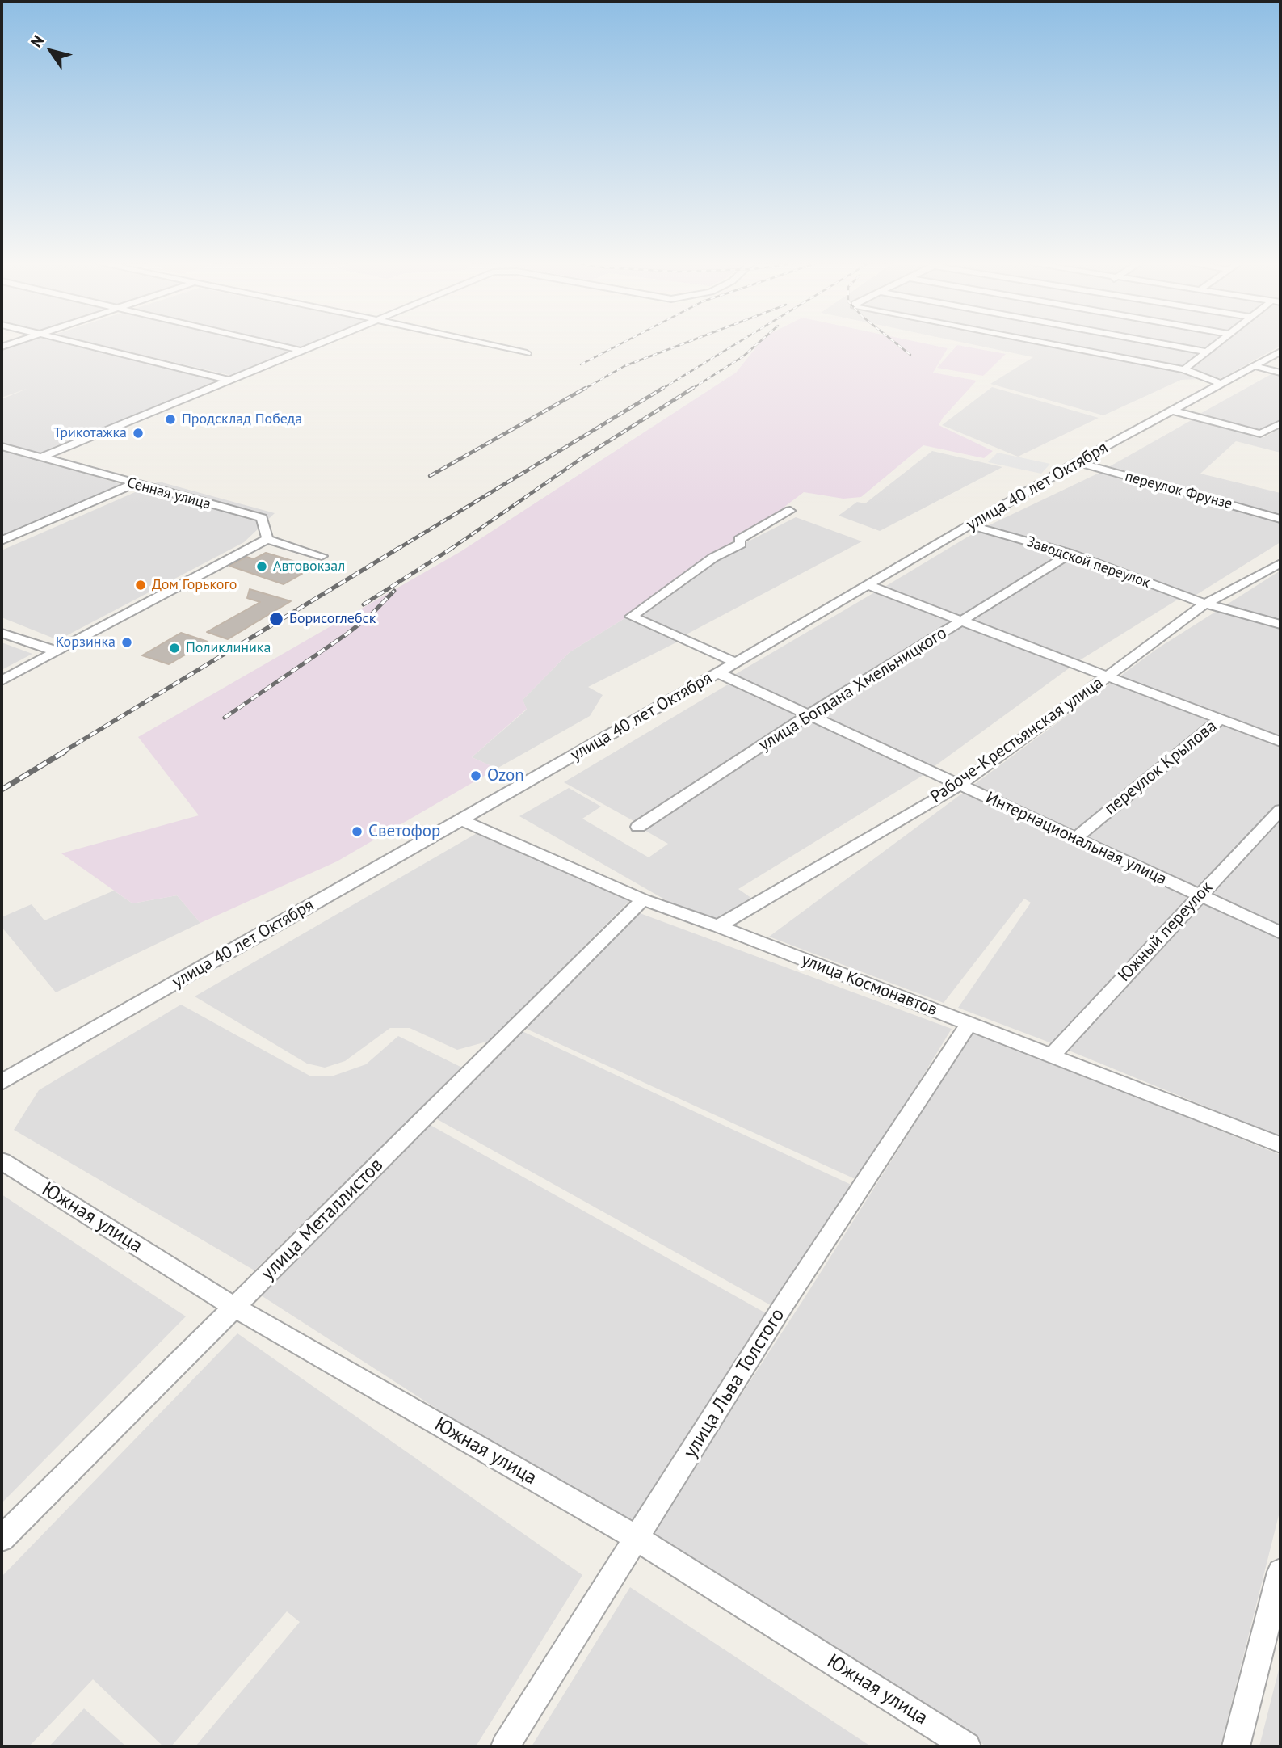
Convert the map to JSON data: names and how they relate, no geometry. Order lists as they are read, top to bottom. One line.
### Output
{"streets":{"street":["улица 40 лет Октября","переулок Фрунзе","Сенная улица","Заводской переулок","улица Богдана Хмельницкого","Рабоче-Крестьянская улица","переулок Крылова","Интернациональная улица","Южный переулок","улица Космонавтов","Южная улица","улица Металлистов","улица Льва Толстого"]},"crossings":[["улица 40 лет Октября","переулок Фрунзе"],["улица 40 лет Октября","Заводской переулок"],["улица 40 лет Октября","Интернациональная улица"],["улица 40 лет Октября","улица Космонавтов"],["Заводской переулок","улица Богдана Хмельницкого"],["Заводской переулок","Рабоче-Крестьянская улица"],["улица Богдана Хмельницкого","Интернациональная улица"],["Рабоче-Крестьянская улица","Интернациональная улица"],["Рабоче-Крестьянская улица","улица Космонавтов"],["переулок Крылова","Интернациональная улица"],["Интернациональная улица","Южный переулок"],["Южный переулок","улица Космонавтов"],["улица Космонавтов","улица Металлистов"],["улица Космонавтов","улица Льва Толстого"],["Южная улица","улица Металлистов"],["Южная улица","улица Льва Толстого"]],"places":["Продсклад Победа","Трикотажка","Автовокзал","Дом Горького","Борисоглебск","Корзинка","Поликлиника","Ozon","Светофор"],"north":"top left"}
